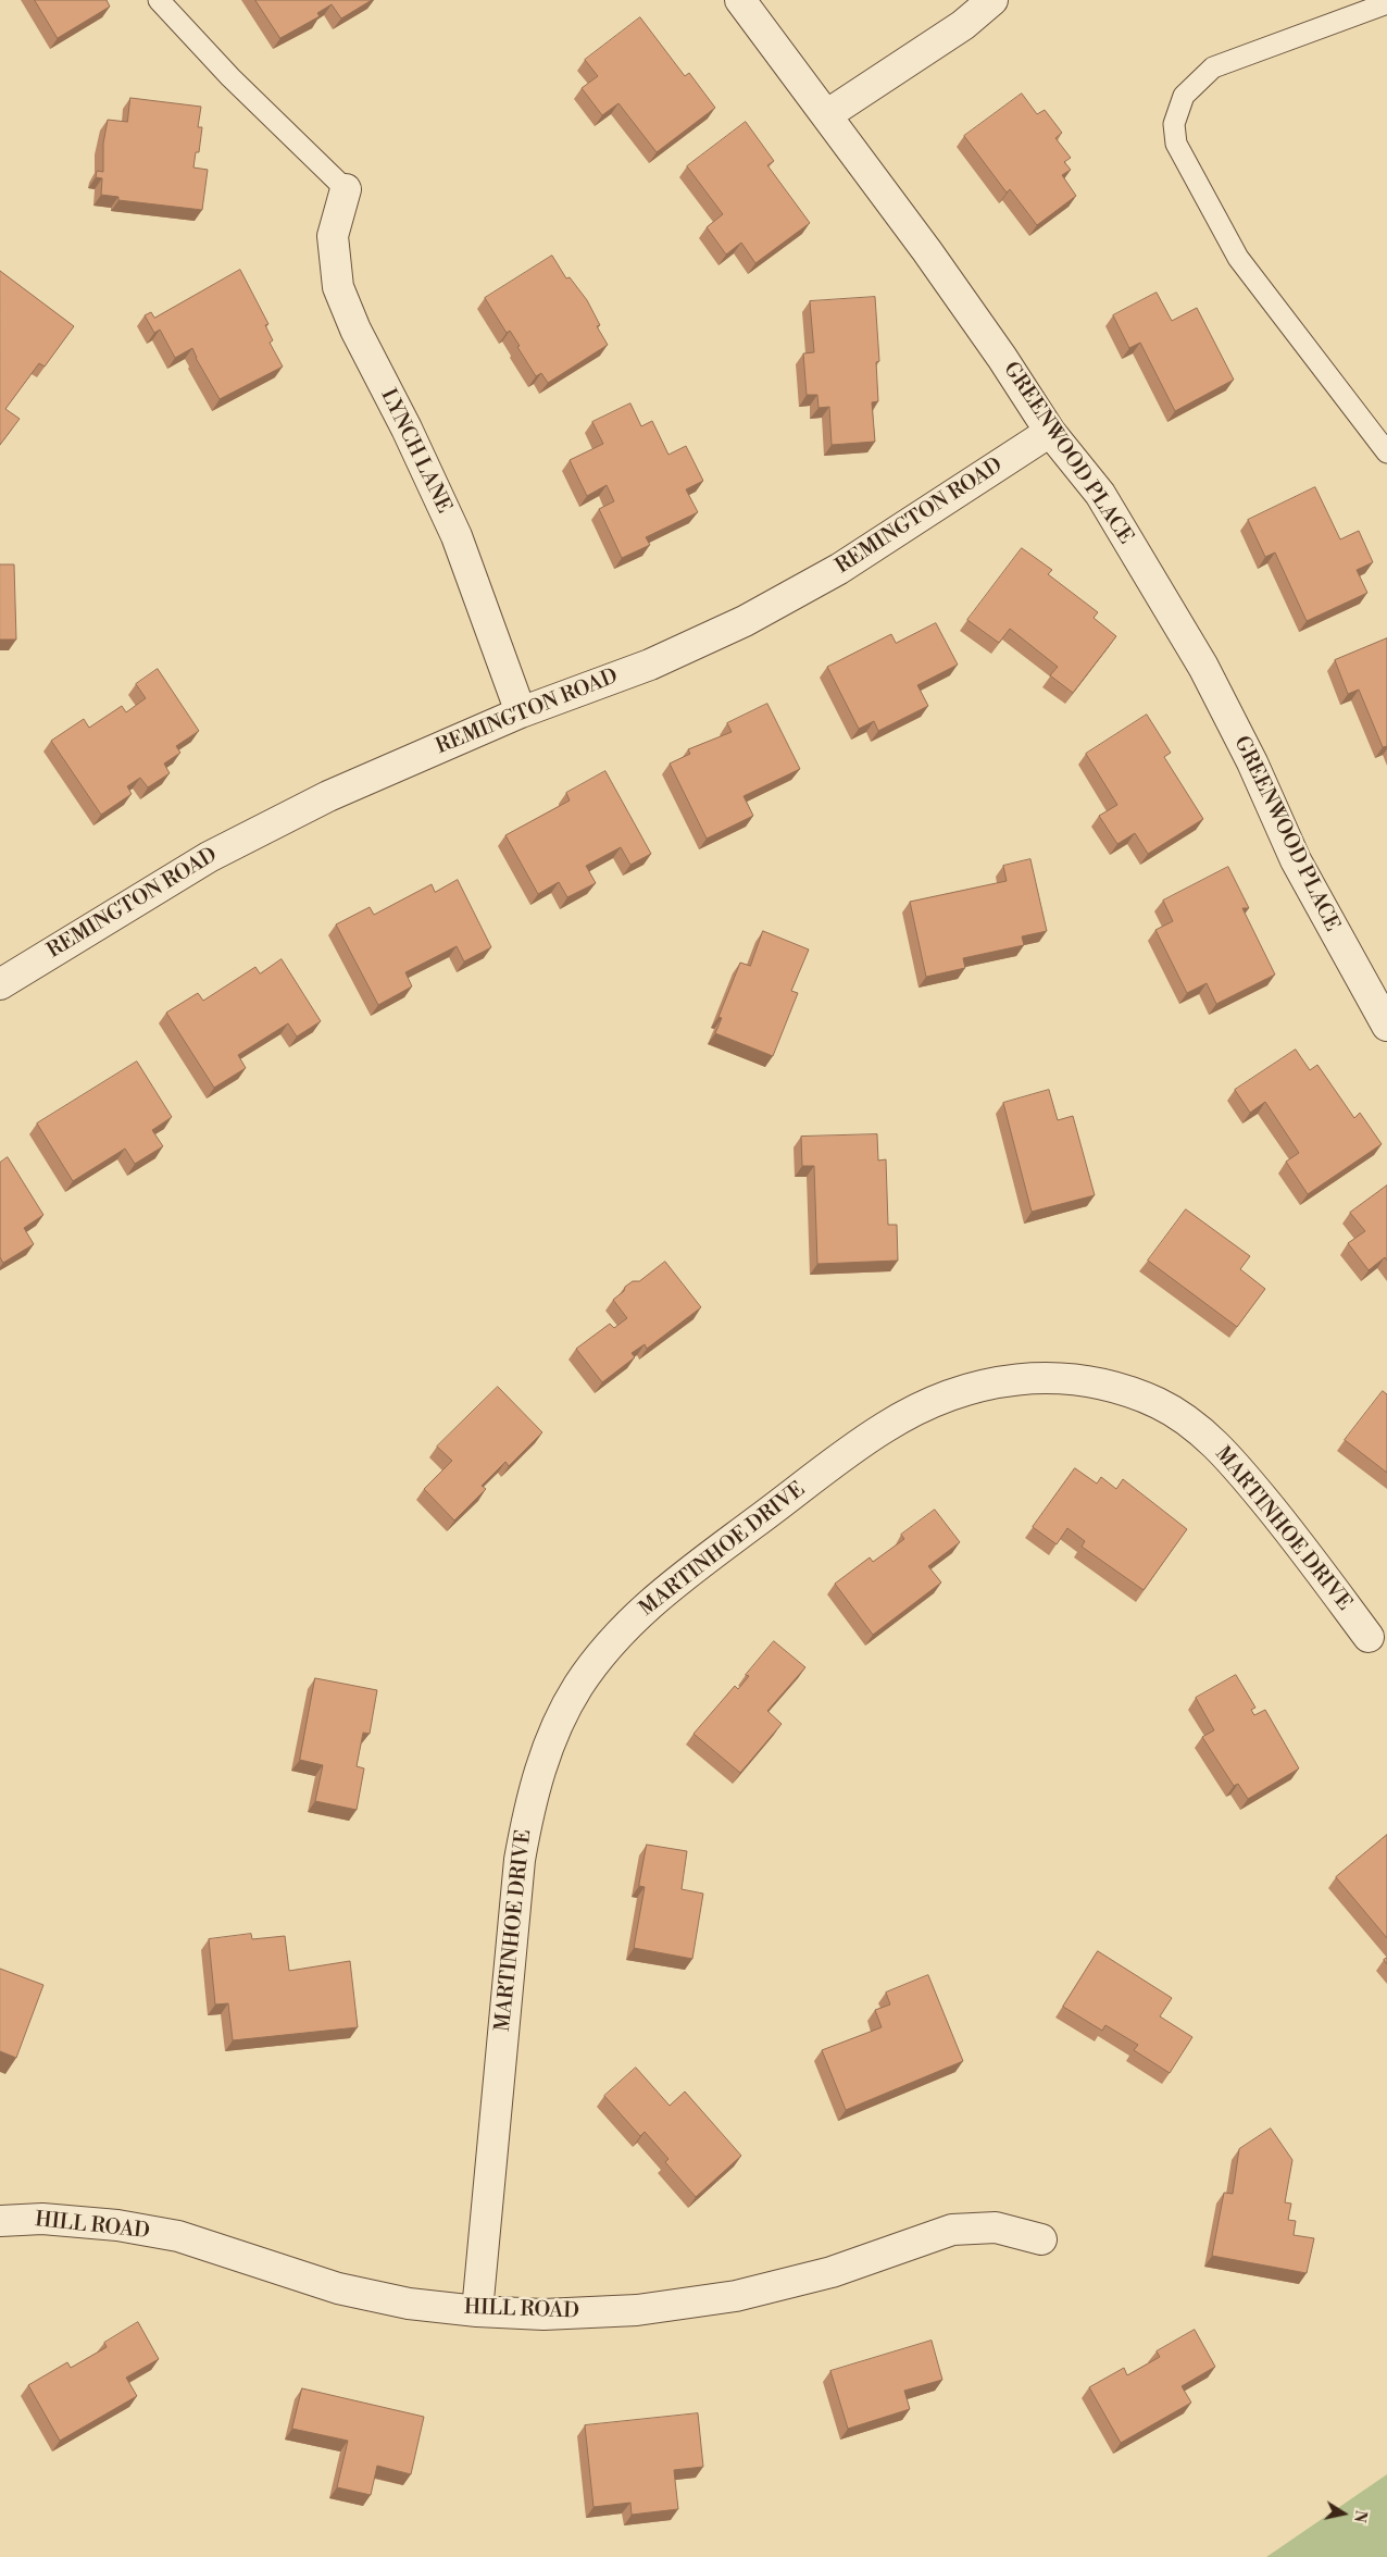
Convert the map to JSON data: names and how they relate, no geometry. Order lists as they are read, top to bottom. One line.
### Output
{"streets":{"street":["LYNCH LANE","GREENWOOD PLACE","REMINGTON ROAD","MARTINHOE DRIVE","HILL ROAD"]},"crossings":[["LYNCH LANE","REMINGTON ROAD"],["GREENWOOD PLACE","REMINGTON ROAD"],["MARTINHOE DRIVE","HILL ROAD"]],"north":"right"}
